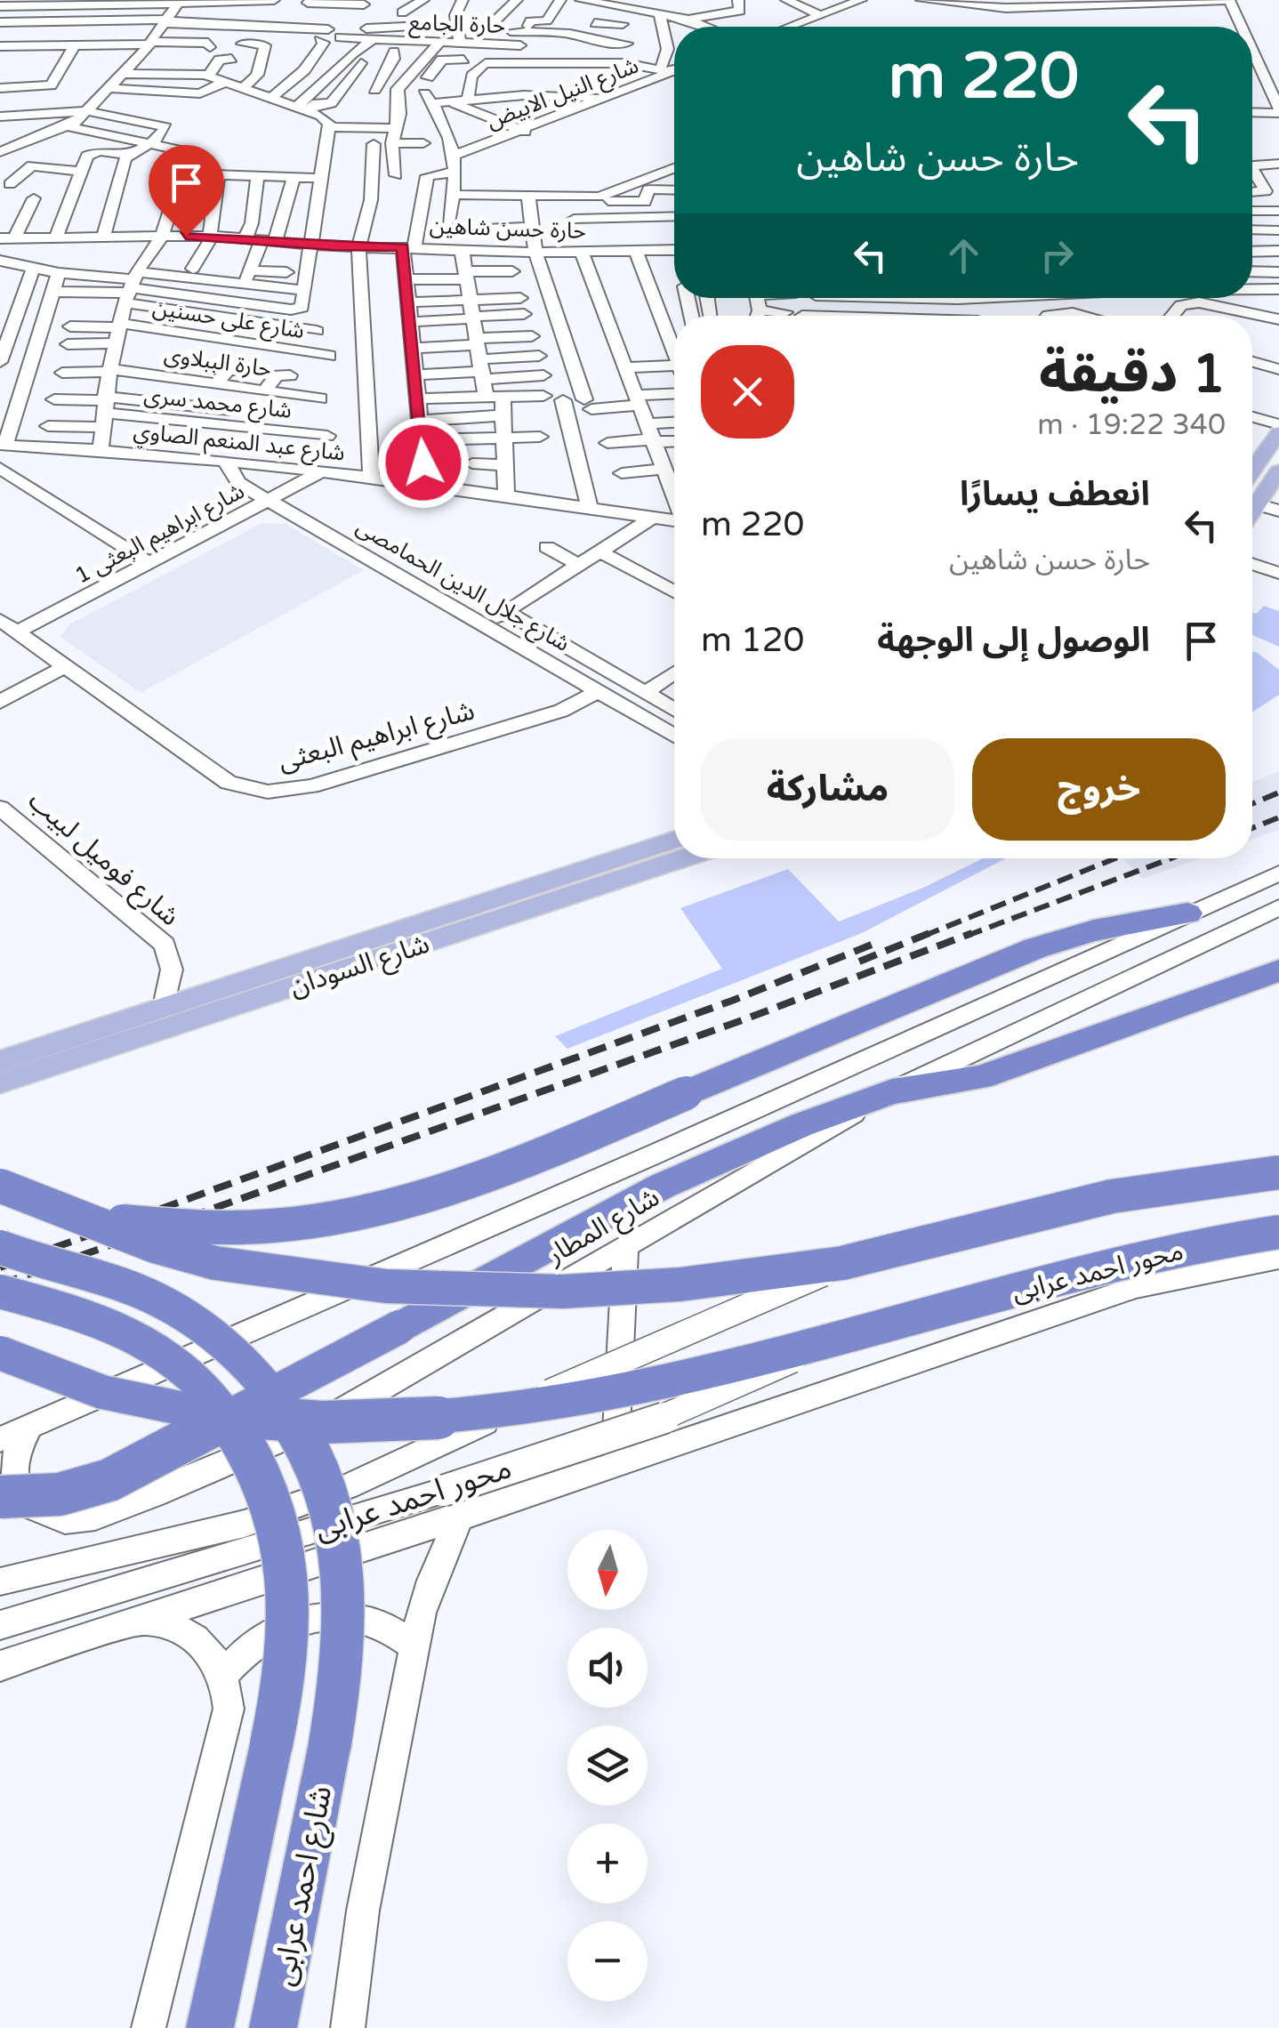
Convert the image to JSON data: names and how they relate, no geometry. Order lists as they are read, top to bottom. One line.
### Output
{"streets":{"highway":["محور احمد عرابى","شارع احمد عرابى"],"main road":["شارع السودان"],"street":["حارة الجامع","شارع النيل الابيض","حارة حسن شاهين","شارع على حسنين","حارة الببلاوى","شارع محمد سرى","شارع عبد المنعم الصاوي","شارع ابراهيم البعثى 1","شارع جلال الدين الحمامصى","شارع ابراهيم البعثى","شارع فوميل لبيب","شارع المطار"]},"crossings":[["شارع عبد المنعم الصاوي","شارع ابراهيم البعثى 1"],["شارع عبد المنعم الصاوي","شارع جلال الدين الحمامصى"],["شارع ابراهيم البعثى 1","شارع جلال الدين الحمامصى"],["شارع ابراهيم البعثى 1","شارع ابراهيم البعثى"],["شارع جلال الدين الحمامصى","شارع ابراهيم البعثى"],["شارع فوميل لبيب","شارع السودان"]],"north":"bottom","page":{"turn":["220 m","حارة حسن شاهين"],"heading":["1 دقيقة","340 m · 19:22"],"list":[{"name":"انعطف يسارًا","note":"حارة حسن شاهين","value":"220 m"},{"name":"الوصول إلى الوجهة","value":"120 m"}],"buttons":["خروج","مشاركة"],"map_buttons":["+","−"]}}
